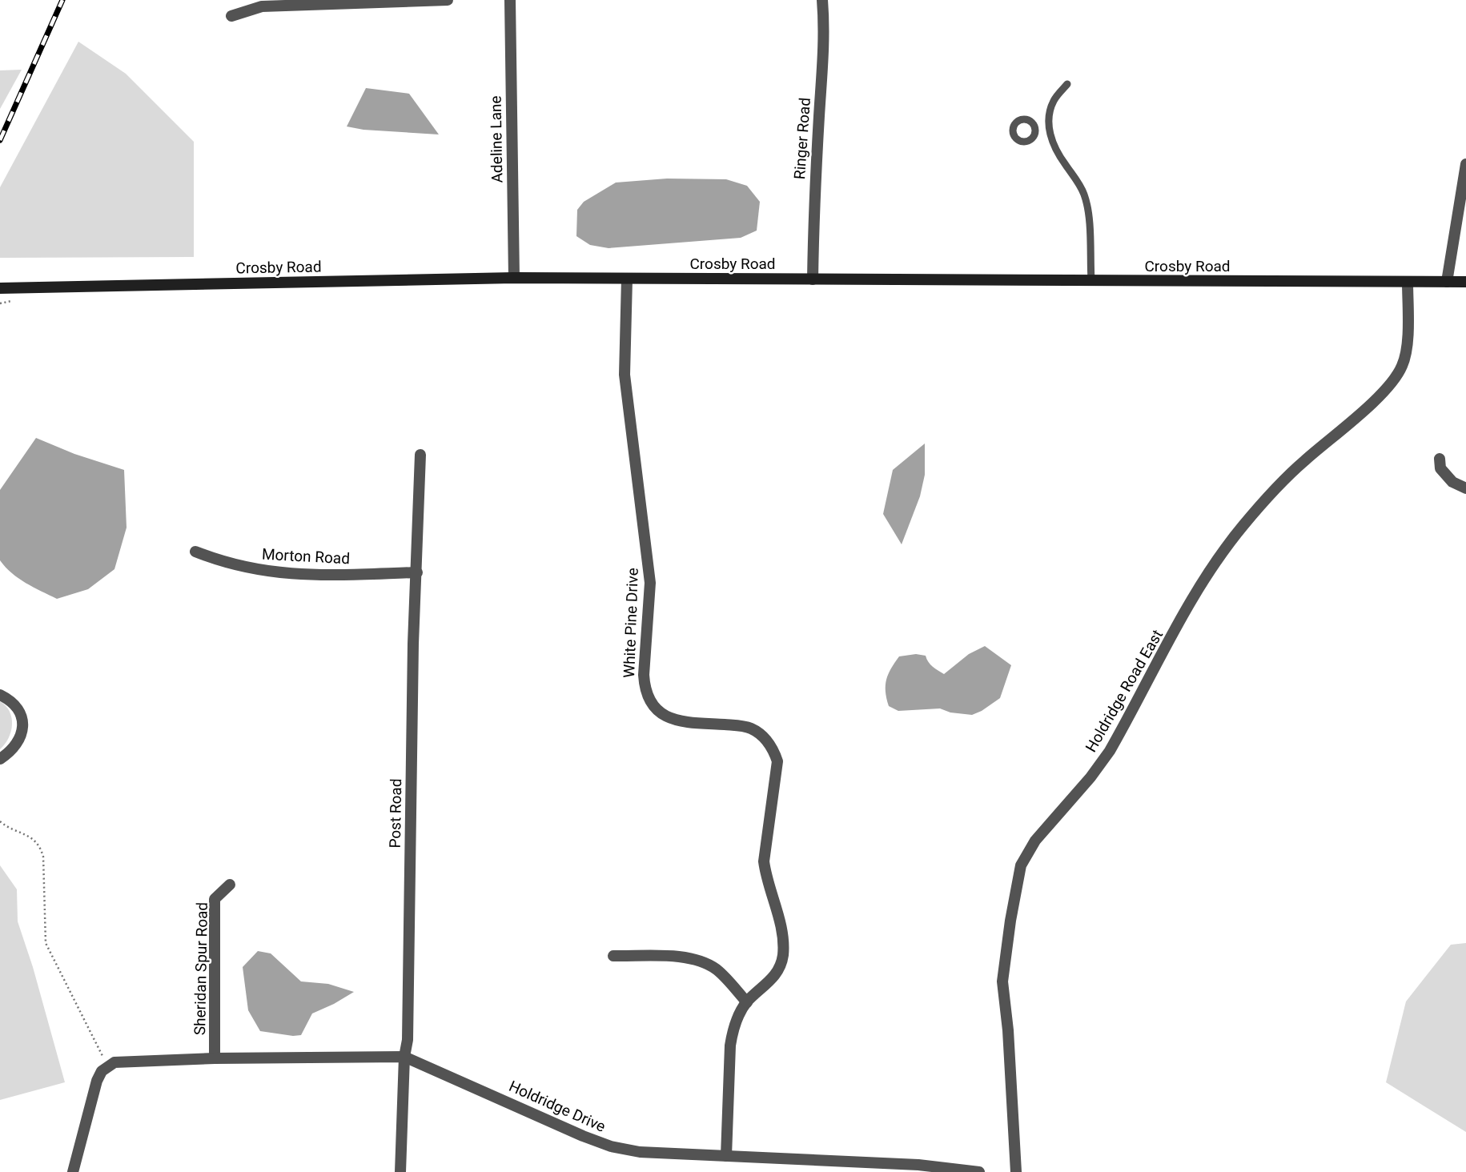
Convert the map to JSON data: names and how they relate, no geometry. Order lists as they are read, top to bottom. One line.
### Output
{"streets":{"street":["Ringer Road","Adeline Lane","Crosby Road","Morton Road","White Pine Drive","Holdridge Road East","Post Road","Sheridan Spur Road","Holdridge Drive"]},"crossings":[["Ringer Road","Crosby Road"],["Adeline Lane","Crosby Road"],["Crosby Road","White Pine Drive"],["Crosby Road","Holdridge Road East"],["Morton Road","Post Road"],["White Pine Drive","Holdridge Drive"],["Post Road","Holdridge Drive"],["Sheridan Spur Road","Holdridge Drive"]]}
